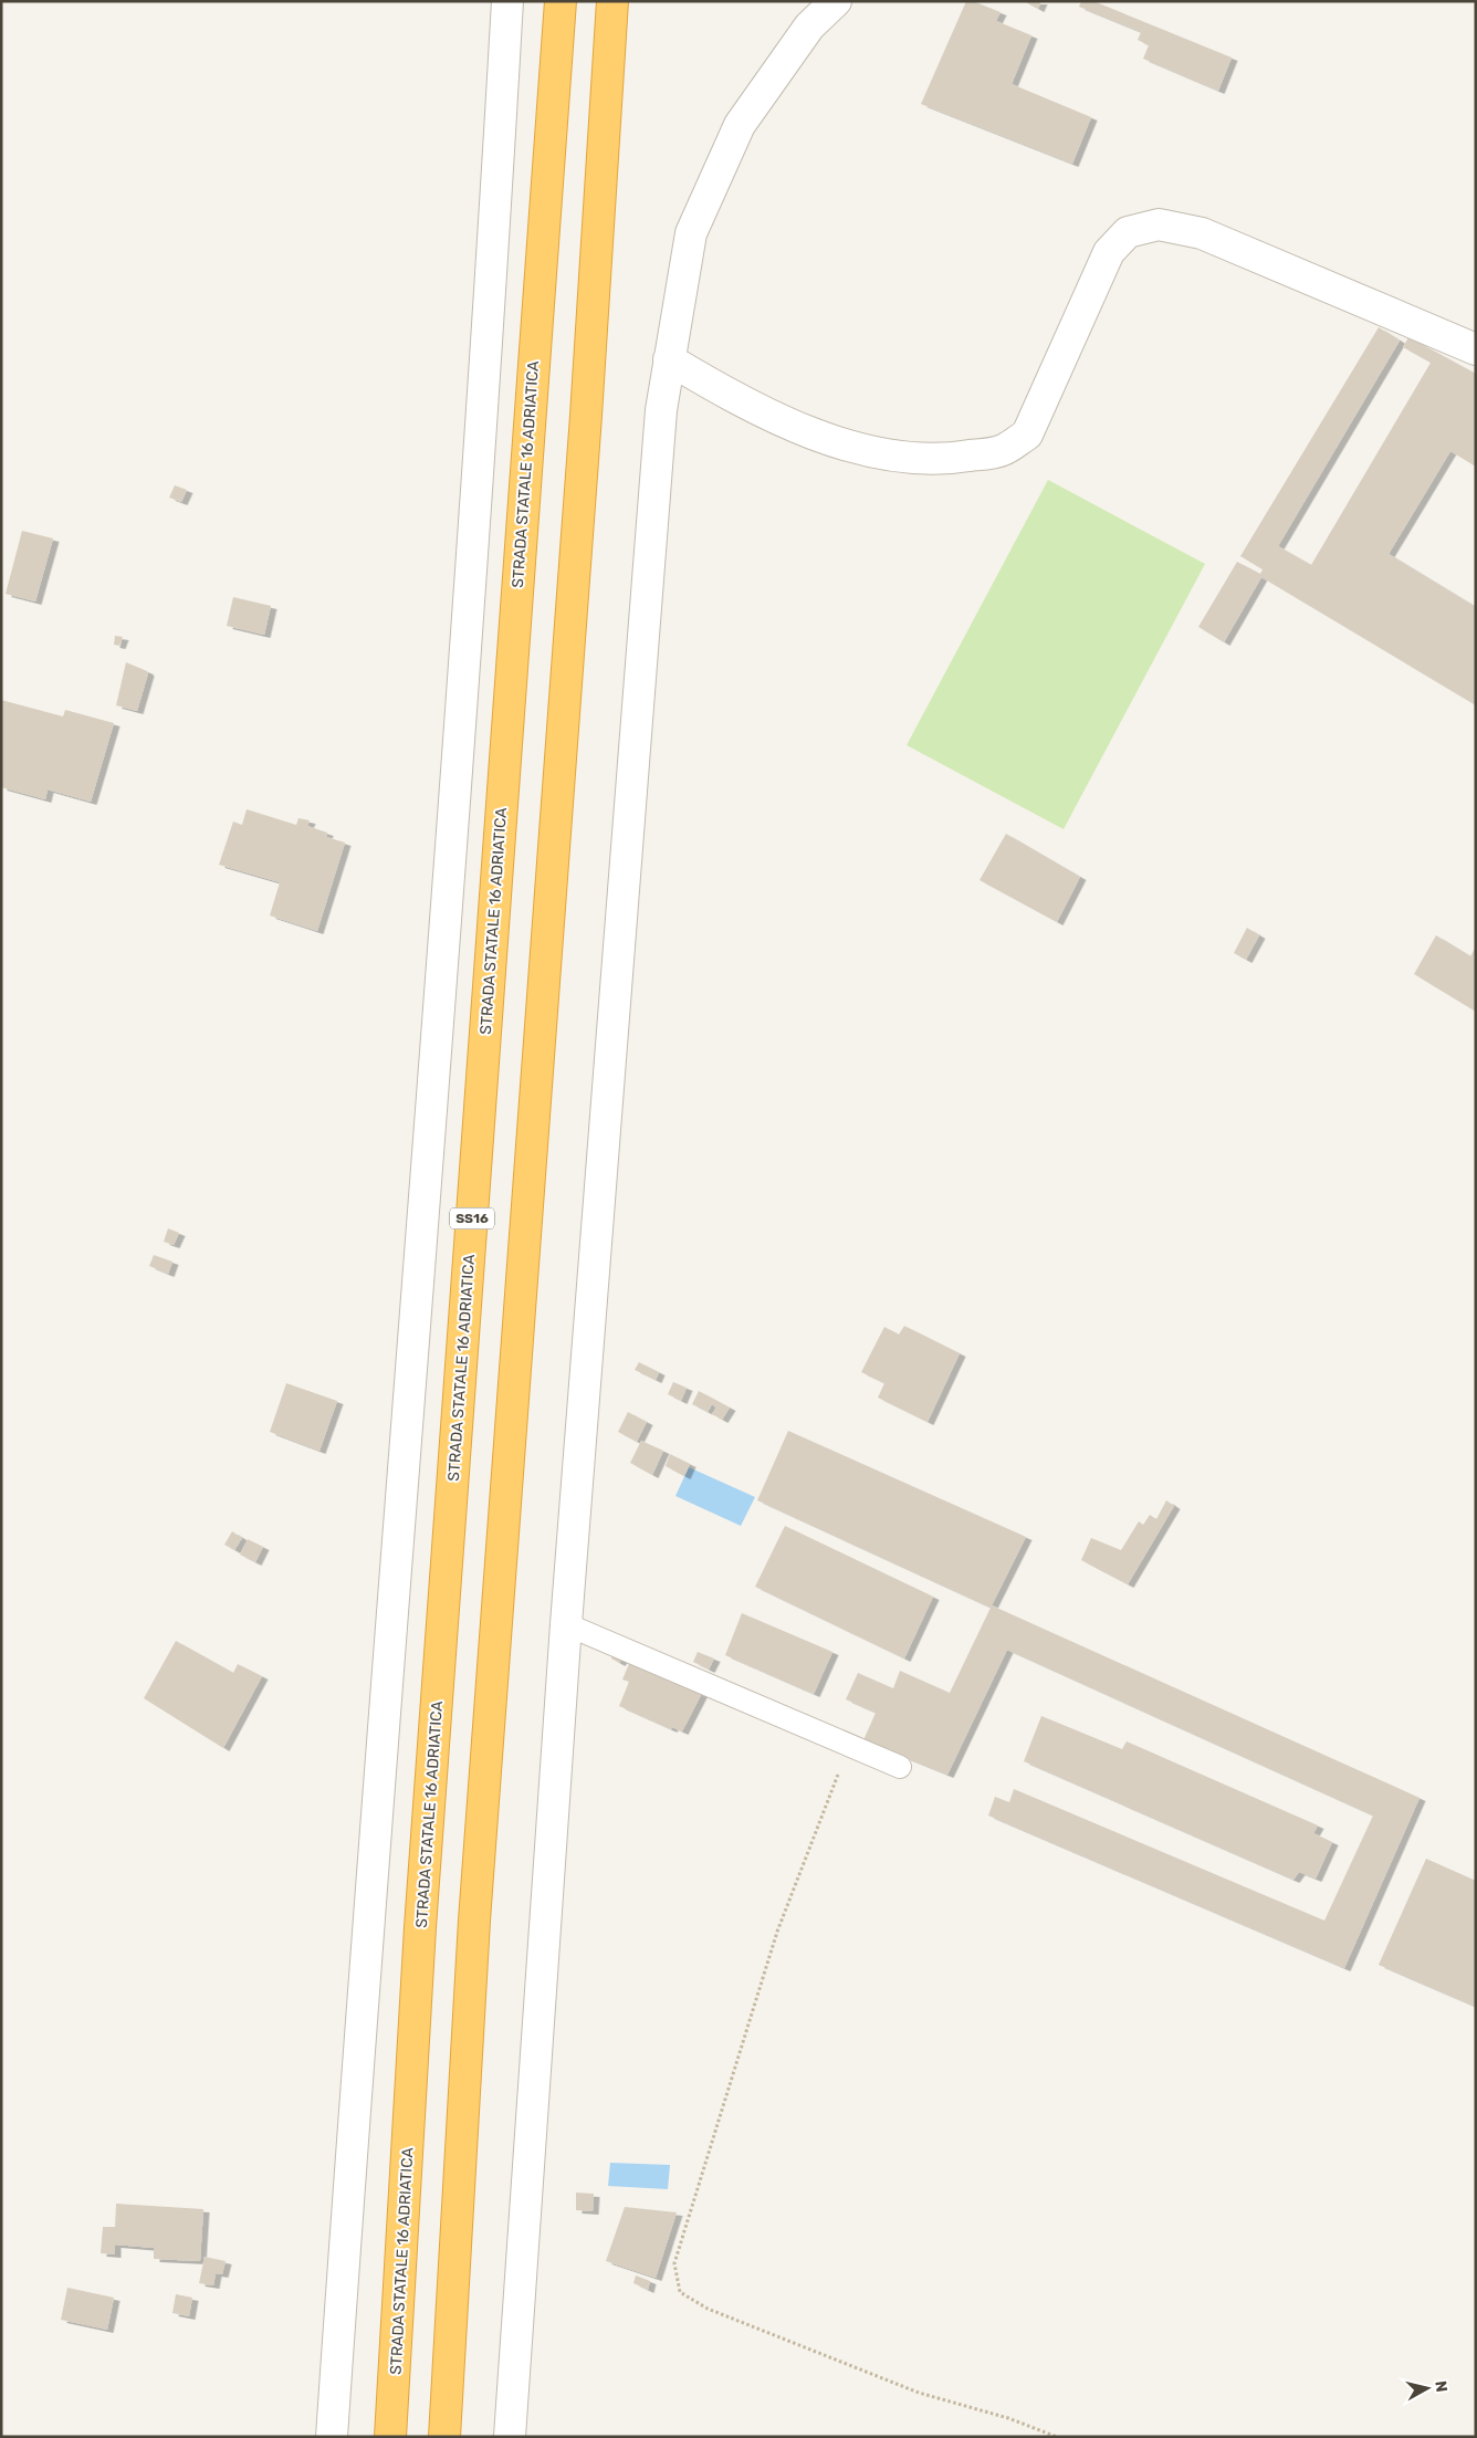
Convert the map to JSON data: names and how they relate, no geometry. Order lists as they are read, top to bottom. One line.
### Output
{"streets":{"highway":["STRADA STATALE 16 ADRIATICA","SS16"]},"north":"right"}
